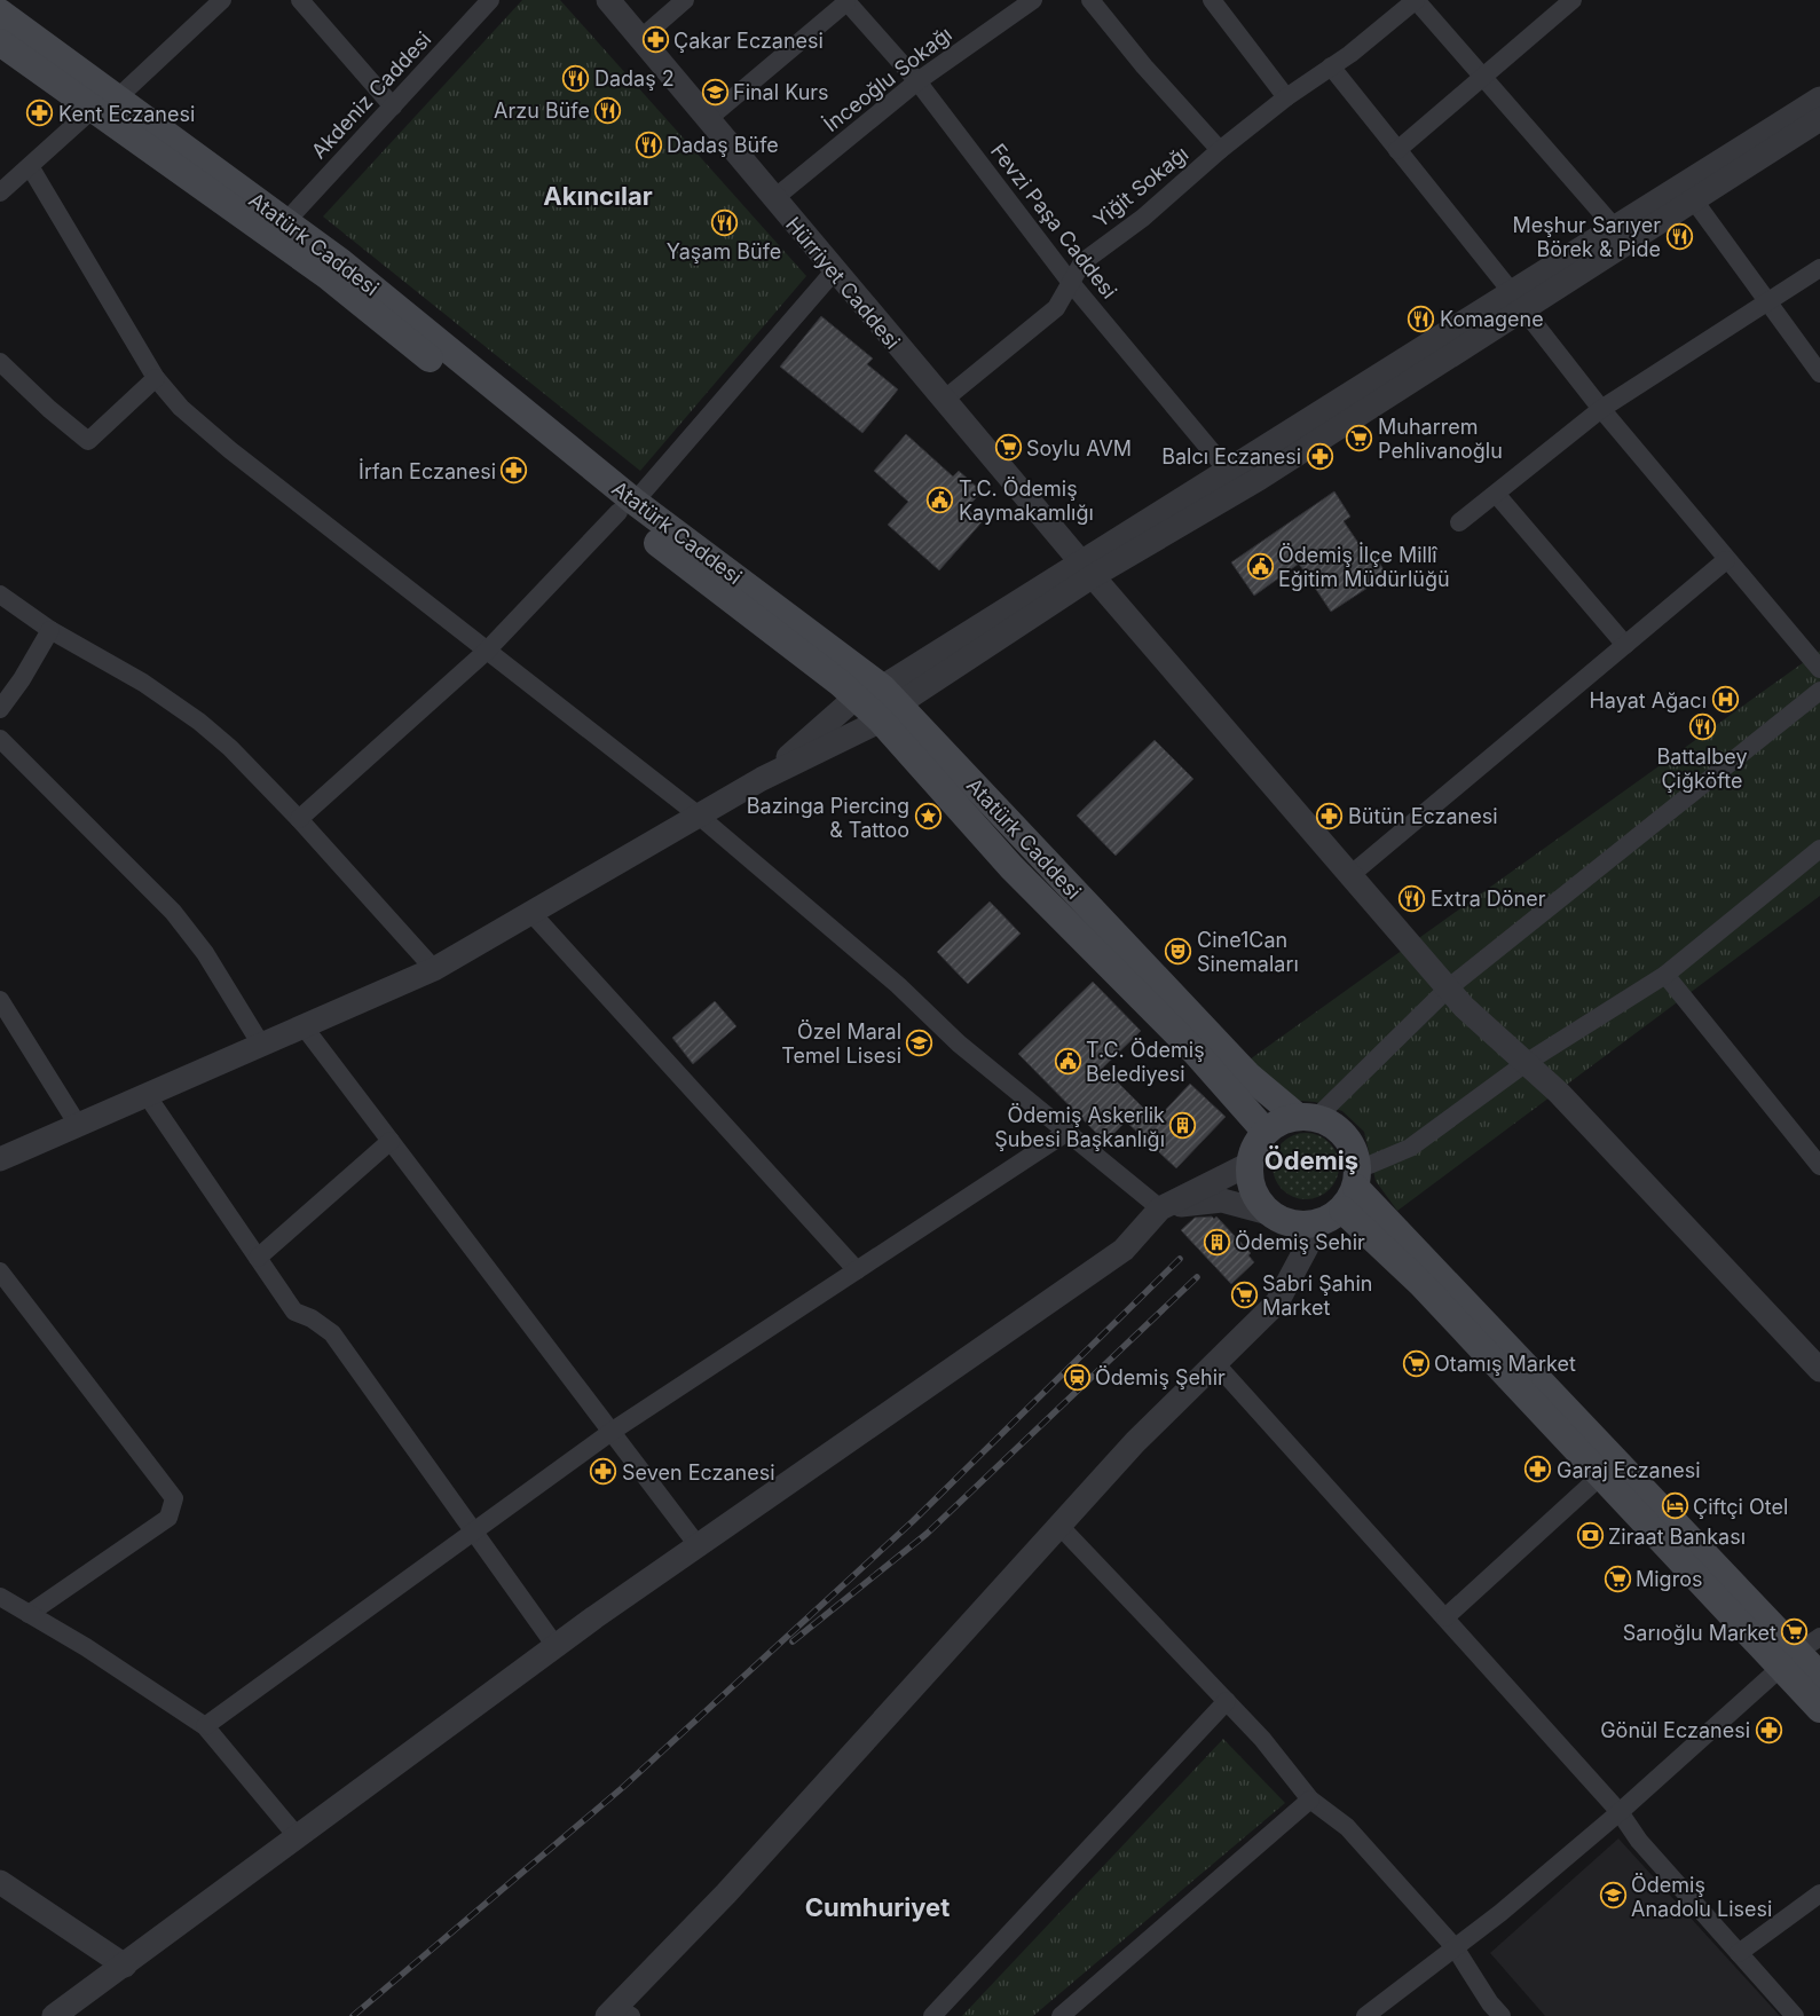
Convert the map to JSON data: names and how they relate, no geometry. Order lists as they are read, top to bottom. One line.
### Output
{"streets":{"main road":["Atatürk Caddesi"],"street":["İnceoğlu Sokağı","Akdeniz Caddesi","Yiğit Sokağı","Fevzi Paşa Caddesi","Hürriyet Caddesi"]},"crossings":[["İnceoğlu Sokağı","Fevzi Paşa Caddesi"],["İnceoğlu Sokağı","Hürriyet Caddesi"],["Akdeniz Caddesi","Atatürk Caddesi"],["Yiğit Sokağı","Fevzi Paşa Caddesi"],["Yiğit Sokağı","Hürriyet Caddesi"]],"districts":["Akıncılar","Ödemiş","Cumhuriyet"],"places":{"pharmacy":["Çakar Eczanesi","Kent Eczanesi","Balcı Eczanesi","İrfan Eczanesi","Bütün Eczanesi","Garaj Eczanesi","Seven Eczanesi","Gönül Eczanesi"],"restaurant":["Dadaş 2","Arzu Büfe","Dadaş Büfe","Yaşam Büfe","Meşhur Sarıyer Börek & Pide","Komagene","Battalbey Çiğköfte","Extra Döner"],"school or university":["Final Kurs","Özel Maral Temel Lisesi","Ödemiş Anadolu Lisesi"],"supermarket":["Muharrem Pehlivanoğlu","Soylu AVM","Sabri Şahin Market","Otamış Market","Migros","Sarıoğlu Market"],"public building":["T.C. Ödemiş Kaymakamlığı","Ödemiş İlçe Millî Eğitim Müdürlüğü","T.C. Ödemiş Belediyesi"],"hospital":["Hayat Ağacı"],"place":["Bazinga Piercing & Tattoo"],"theatre":["Cine1Can Sinemaları"],"building":["Ödemiş Askerlik Şubesi Başkanlığı","Ödemiş Sehir"],"station":["Ödemiş Şehir"],"hotel":["Çiftçi Otel"],"bank":["Ziraat Bankası"]}}
